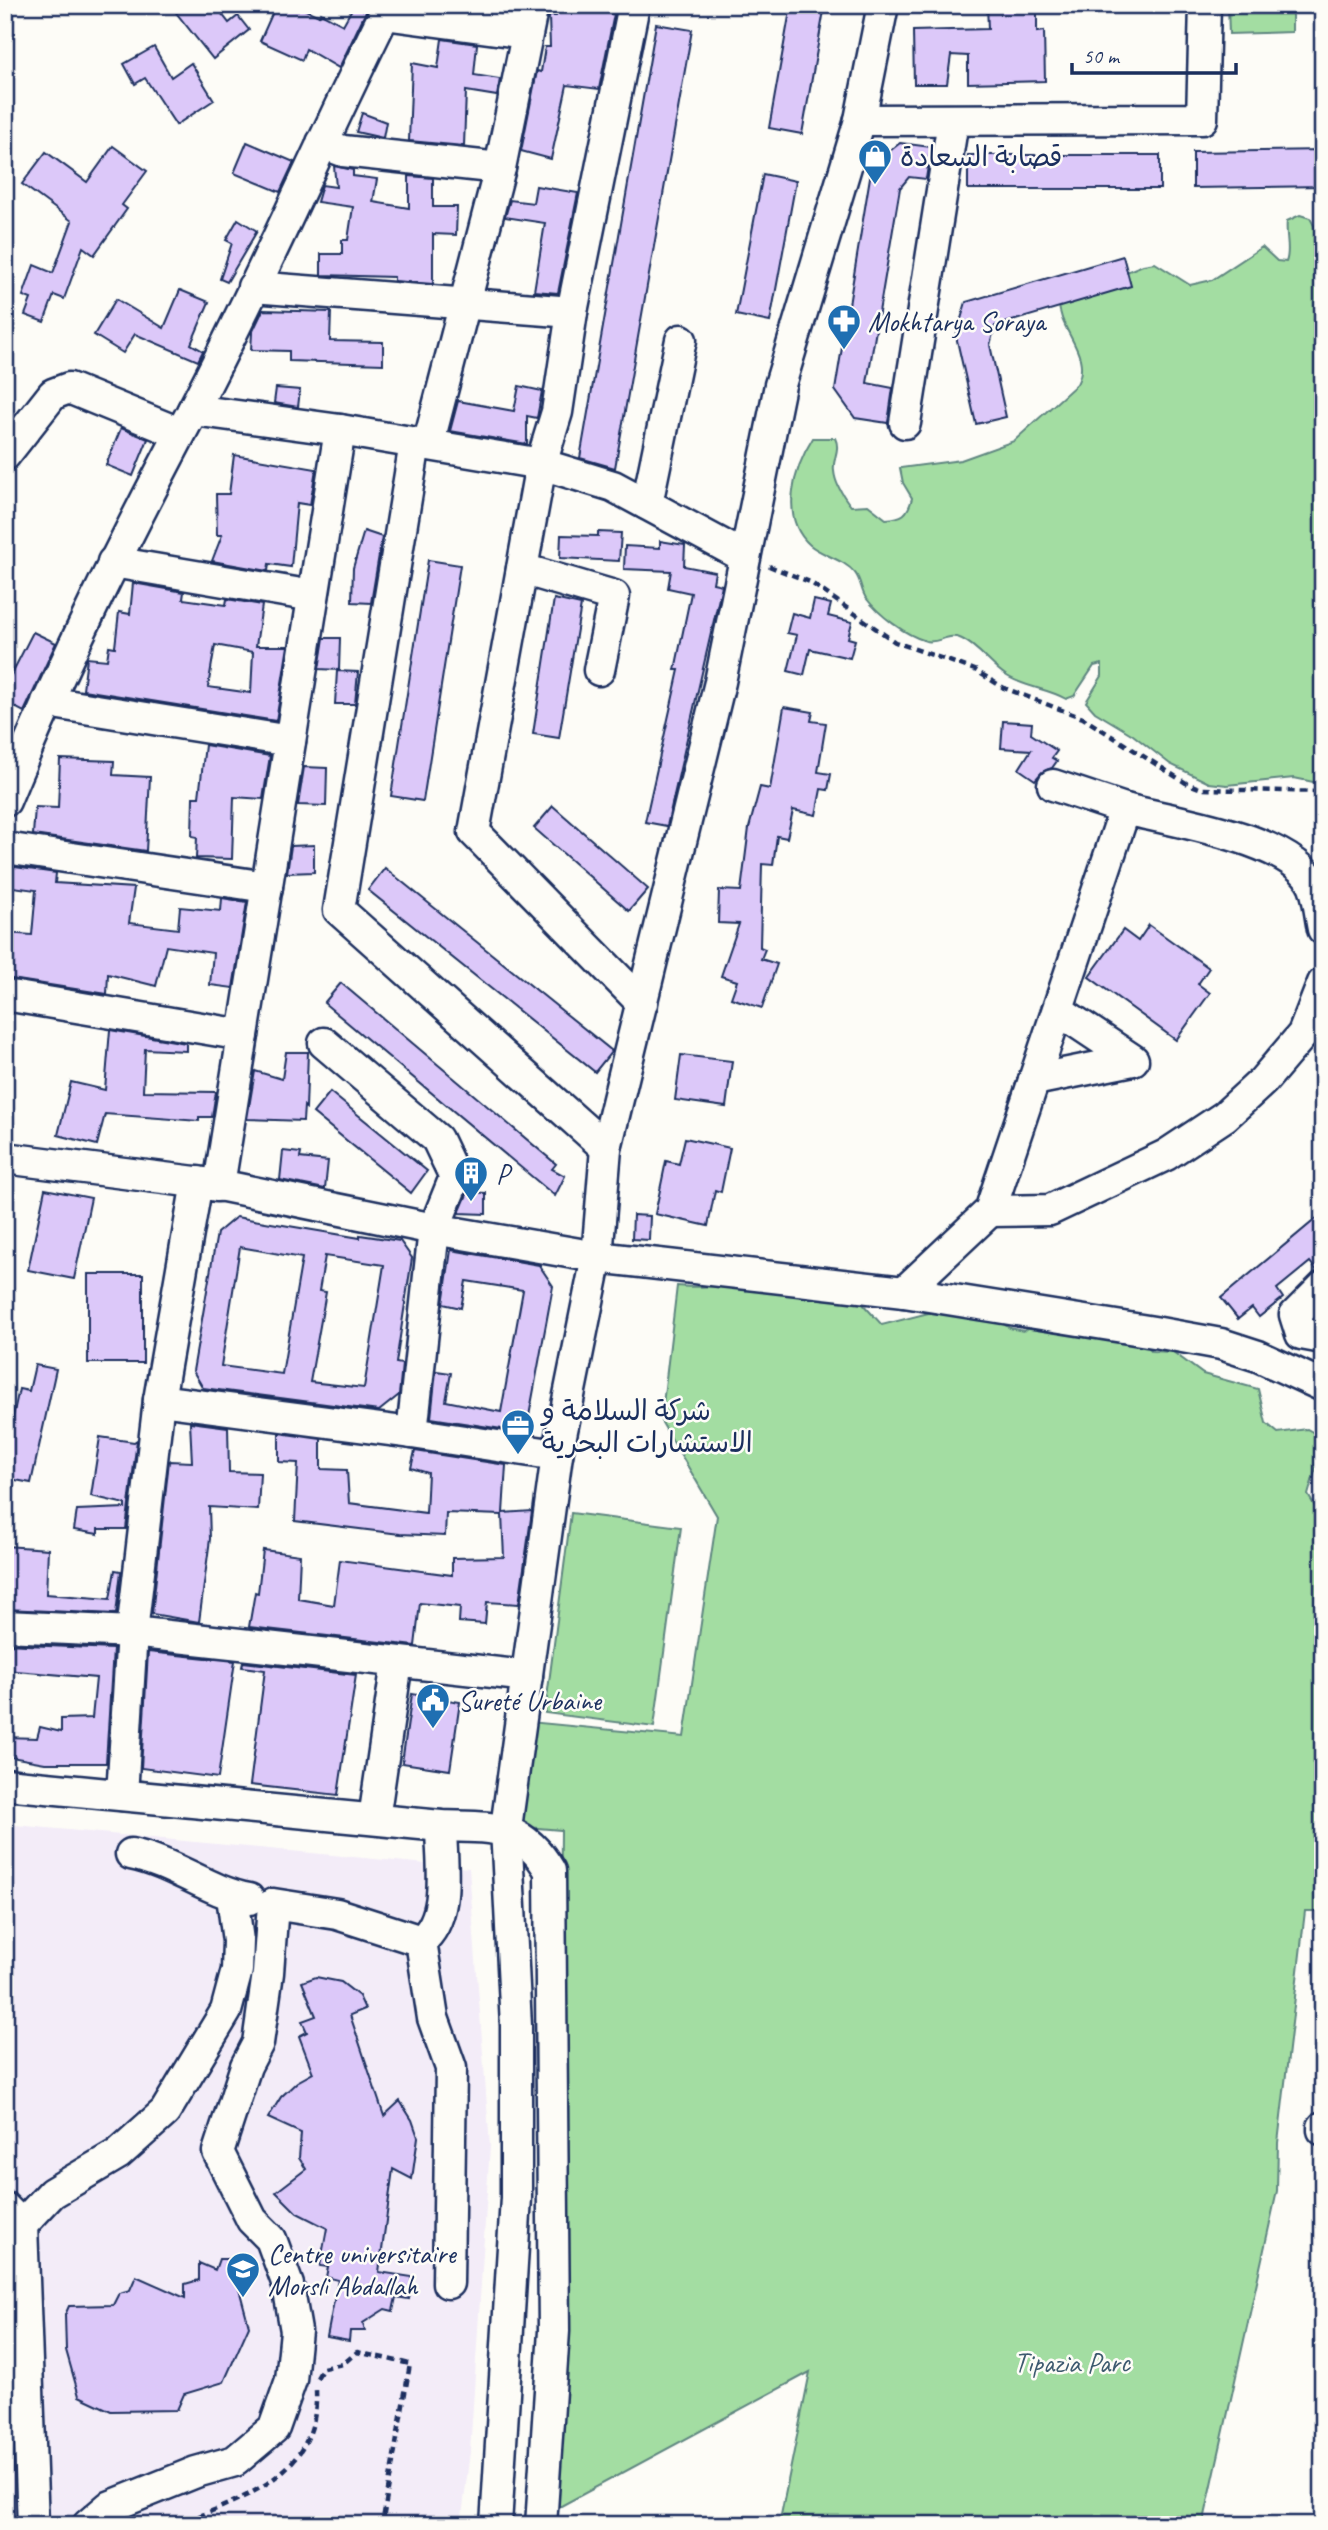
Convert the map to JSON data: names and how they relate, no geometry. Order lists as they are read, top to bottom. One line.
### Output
{"parks":["Tipazia Parc"],"places":{"shop":["قصابة السعادة"],"pharmacy":["Mokhtarya Soraya"],"building":["P"],"office":["شركة السلامة و الاستشارات البحرية"],"public building":["Sureté Urbaine"],"school or university":["Centre universitaire Morsli Abdallah"]},"scale_bar":"50 m"}
